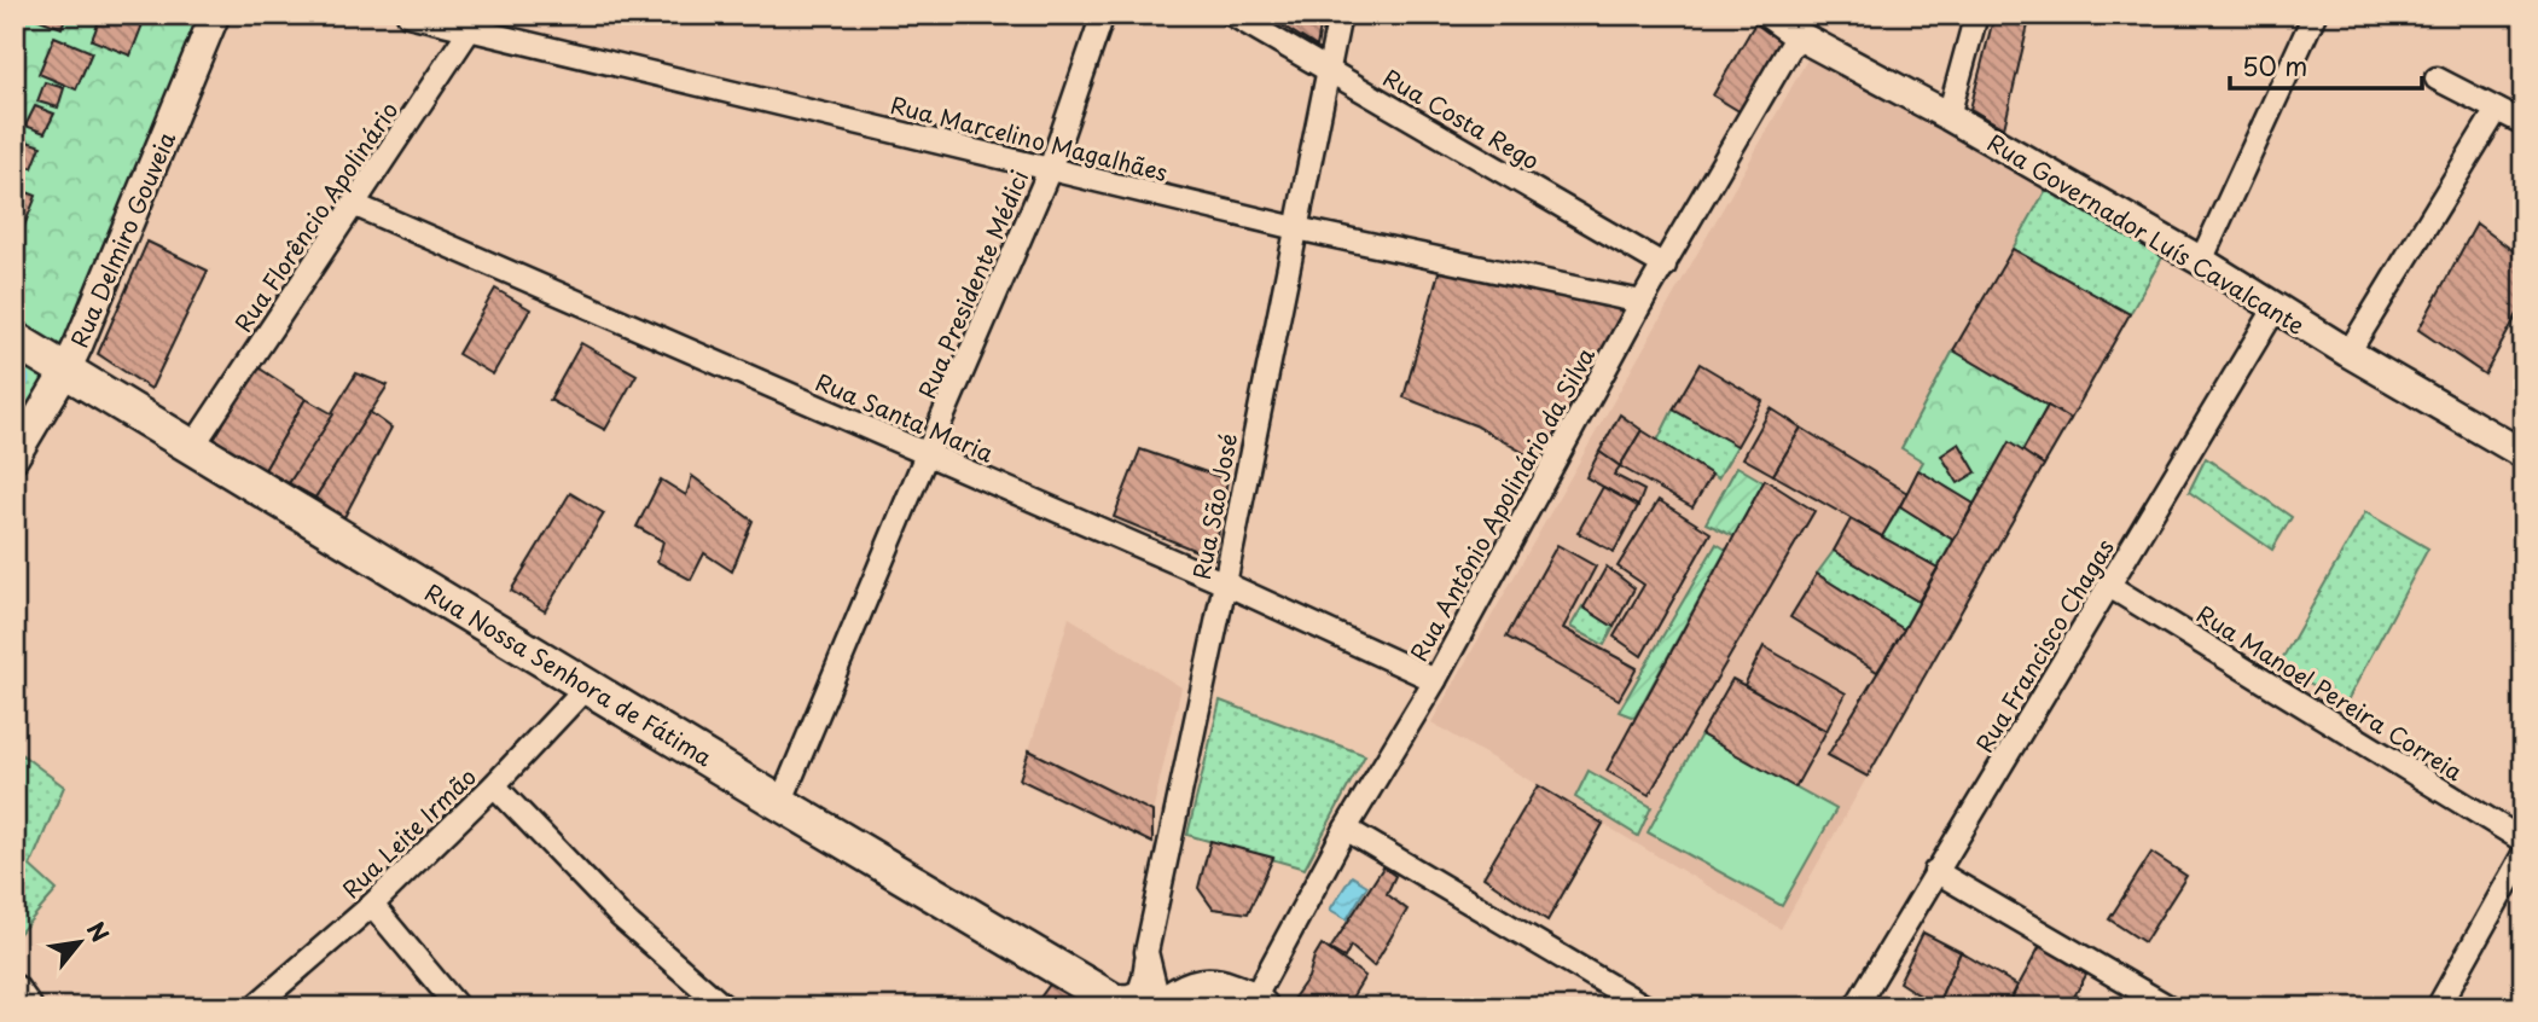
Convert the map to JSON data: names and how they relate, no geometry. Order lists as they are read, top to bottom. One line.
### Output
{"streets":{"main road":["Rua Nossa Senhora de Fátima"],"street":["Rua Costa Rego","Rua Marcelino Magalhães","Rua Florêncio Apolinário","Rua Governador Luís Cavalcante","Rua Delmiro Gouveia","Rua Presidente Médici","Rua Santa Maria","Rua Antônio Apolinário da Silva","Rua São José","Rua Francisco Chagas","Rua Manoel Pereira Correia","Rua Leite Irmão"]},"crossings":[["Rua Costa Rego","Rua Antônio Apolinário da Silva"],["Rua Costa Rego","Rua São José"],["Rua Marcelino Magalhães","Rua Florêncio Apolinário"],["Rua Marcelino Magalhães","Rua Presidente Médici"],["Rua Marcelino Magalhães","Rua Antônio Apolinário da Silva"],["Rua Marcelino Magalhães","Rua São José"],["Rua Florêncio Apolinário","Rua Santa Maria"],["Rua Florêncio Apolinário","Rua Nossa Senhora de Fátima"],["Rua Governador Luís Cavalcante","Rua Antônio Apolinário da Silva"],["Rua Governador Luís Cavalcante","Rua Francisco Chagas"],["Rua Delmiro Gouveia","Rua Nossa Senhora de Fátima"],["Rua Presidente Médici","Rua Santa Maria"],["Rua Presidente Médici","Rua Nossa Senhora de Fátima"],["Rua Santa Maria","Rua Antônio Apolinário da Silva"],["Rua Santa Maria","Rua São José"],["Rua Francisco Chagas","Rua Manoel Pereira Correia"],["Rua Nossa Senhora de Fátima","Rua Leite Irmão"]],"scale_bar":"50 m","north":"top right"}
